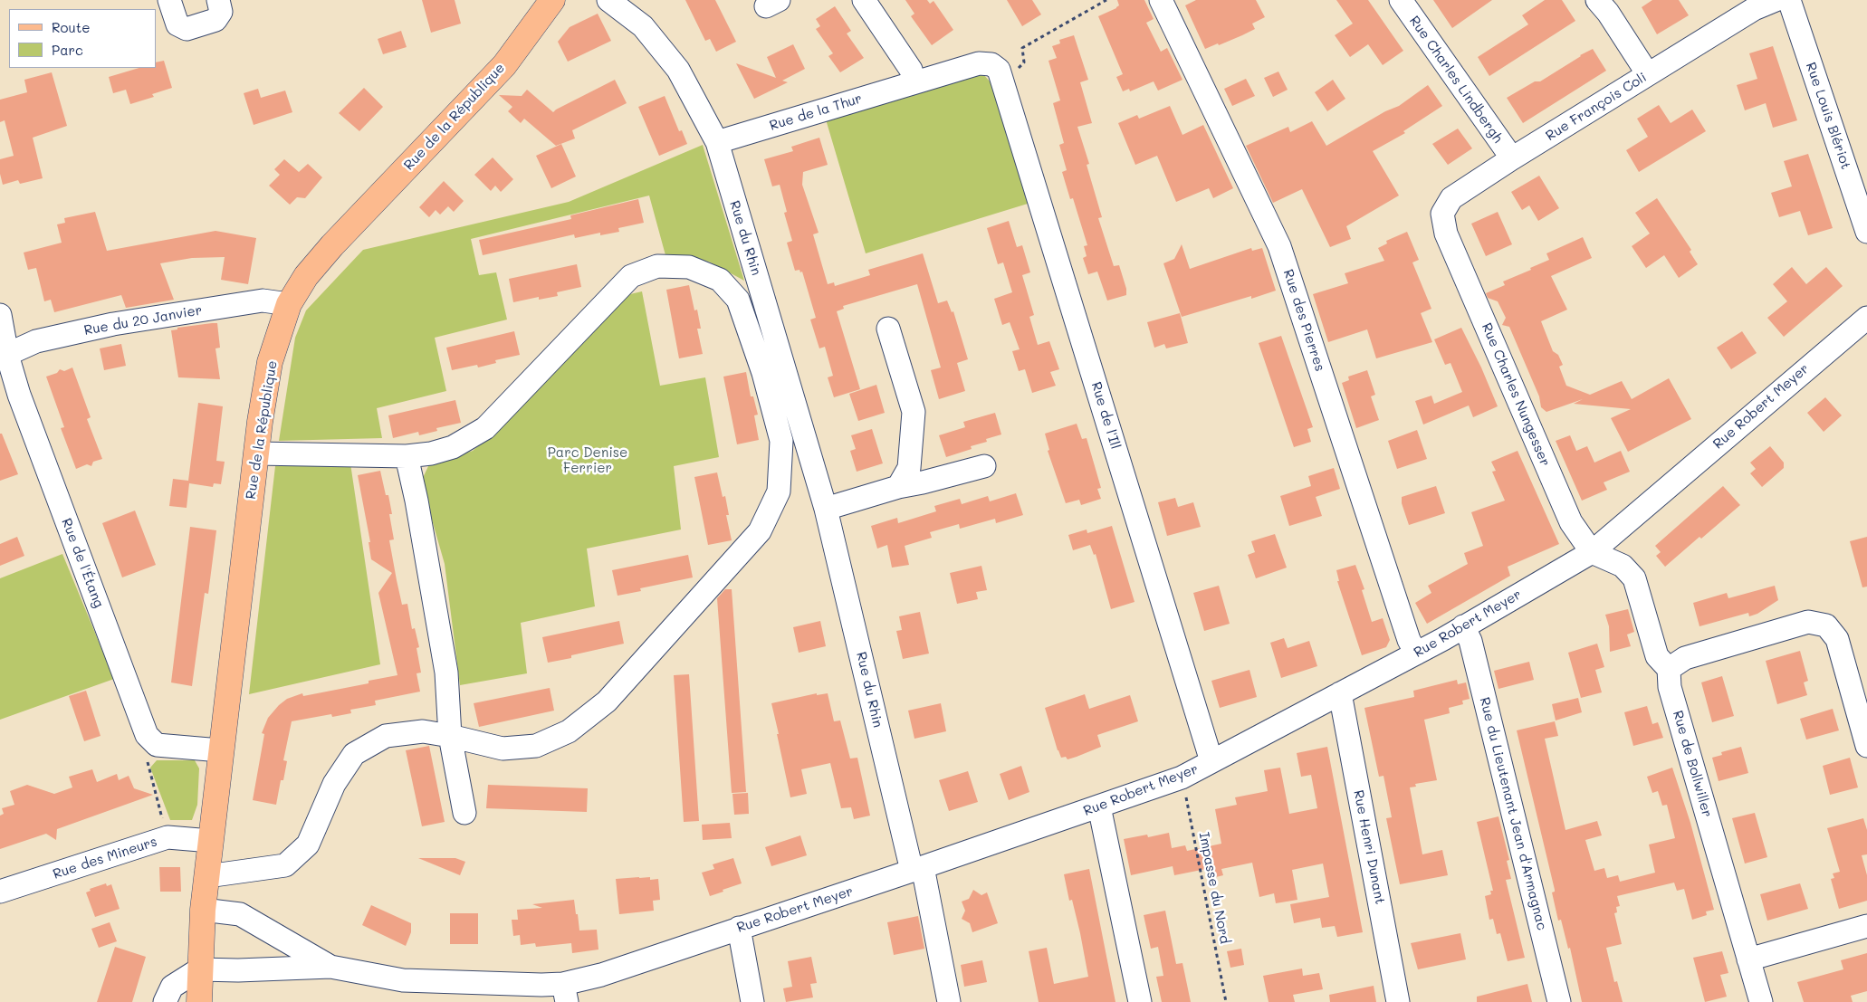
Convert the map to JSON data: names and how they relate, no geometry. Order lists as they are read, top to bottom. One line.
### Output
{"streets":{"main road":["Rue de la République"],"street":["Rue Charles Lindbergh","Rue François Coli","Rue de la Thur","Rue Louis Blériot","Rue du Rhin","Rue du 20 Janvier","Rue des Pierres","Rue Charles Nungesser","Rue Robert Meyer","Rue de l'Ill","Rue de l'Étang","Rue de Bollwiller","Rue du Lieutenant Jean d'Armagnac","Rue Henri Dunant","Rue des Mineurs"],"path":["Impasse du Nord"]},"crossings":[["Rue Charles Lindbergh","Rue François Coli"],["Rue François Coli","Rue Charles Nungesser"],["Rue de la Thur","Rue du Rhin"],["Rue de la Thur","Rue de l'Ill"],["Rue de la République","Rue du 20 Janvier"],["Rue de la République","Rue Robert Meyer"],["Rue de la République","Rue des Mineurs"],["Rue du Rhin","Rue Robert Meyer"],["Rue du 20 Janvier","Rue de l'Étang"],["Rue des Pierres","Rue Robert Meyer"],["Rue Charles Nungesser","Rue Robert Meyer"],["Rue Robert Meyer","Rue de l'Ill"],["Rue Robert Meyer","Rue du Lieutenant Jean d'Armagnac"],["Rue Robert Meyer","Rue Henri Dunant"],["Rue Robert Meyer","Impasse du Nord"]],"parks":["Parc Denise Ferrier"],"legend":["Route","Parc"]}
